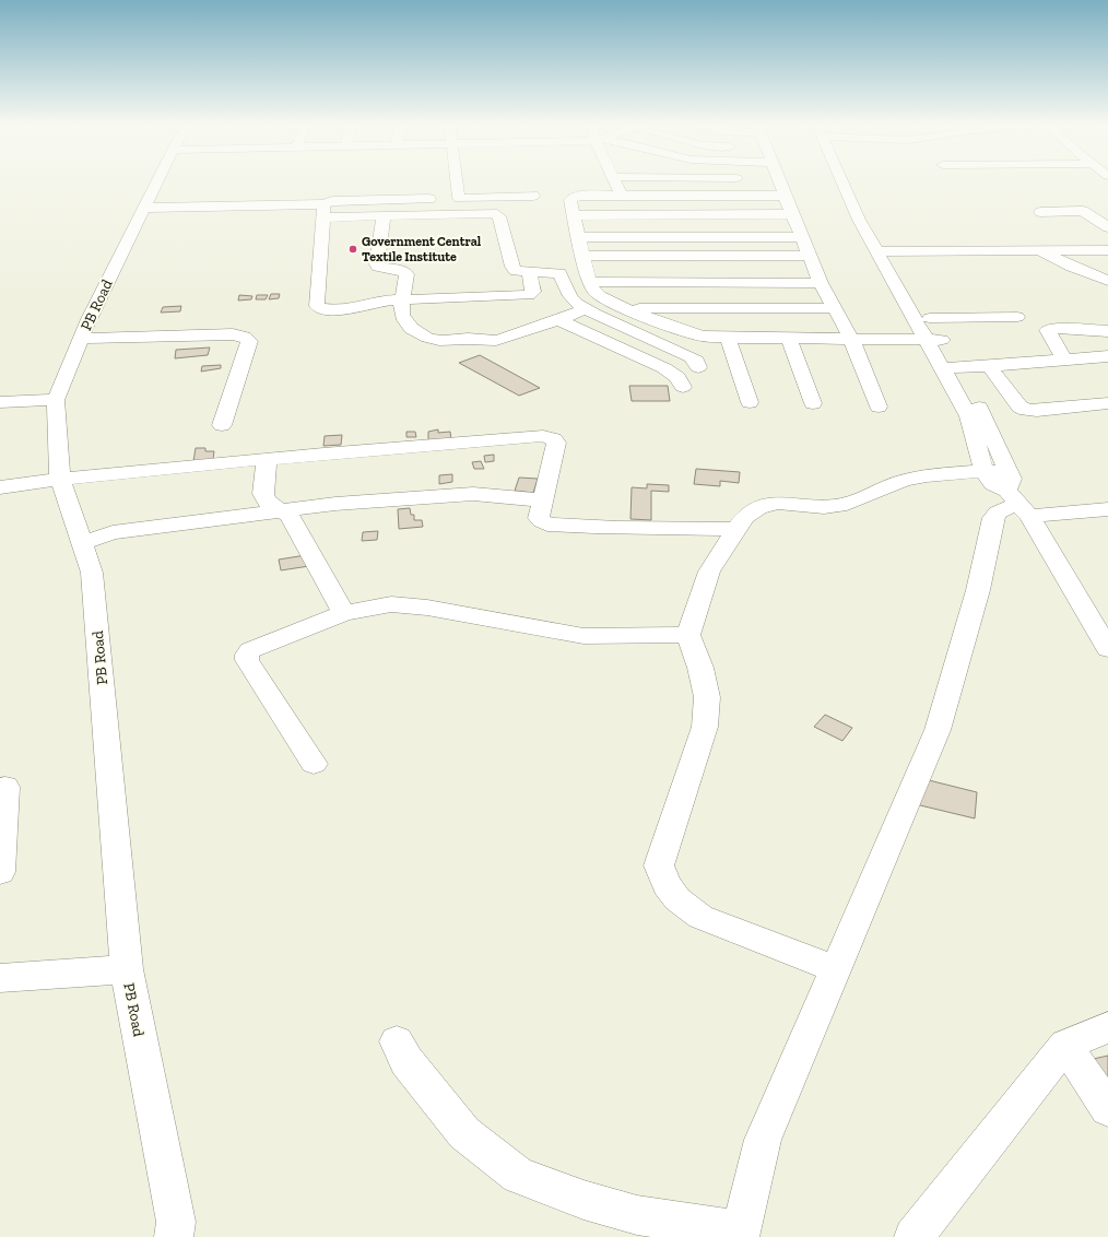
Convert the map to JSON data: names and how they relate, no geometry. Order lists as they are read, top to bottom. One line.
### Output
{"streets":{"street":["PB Road"]},"places":["Government Central Textile Institute"]}
